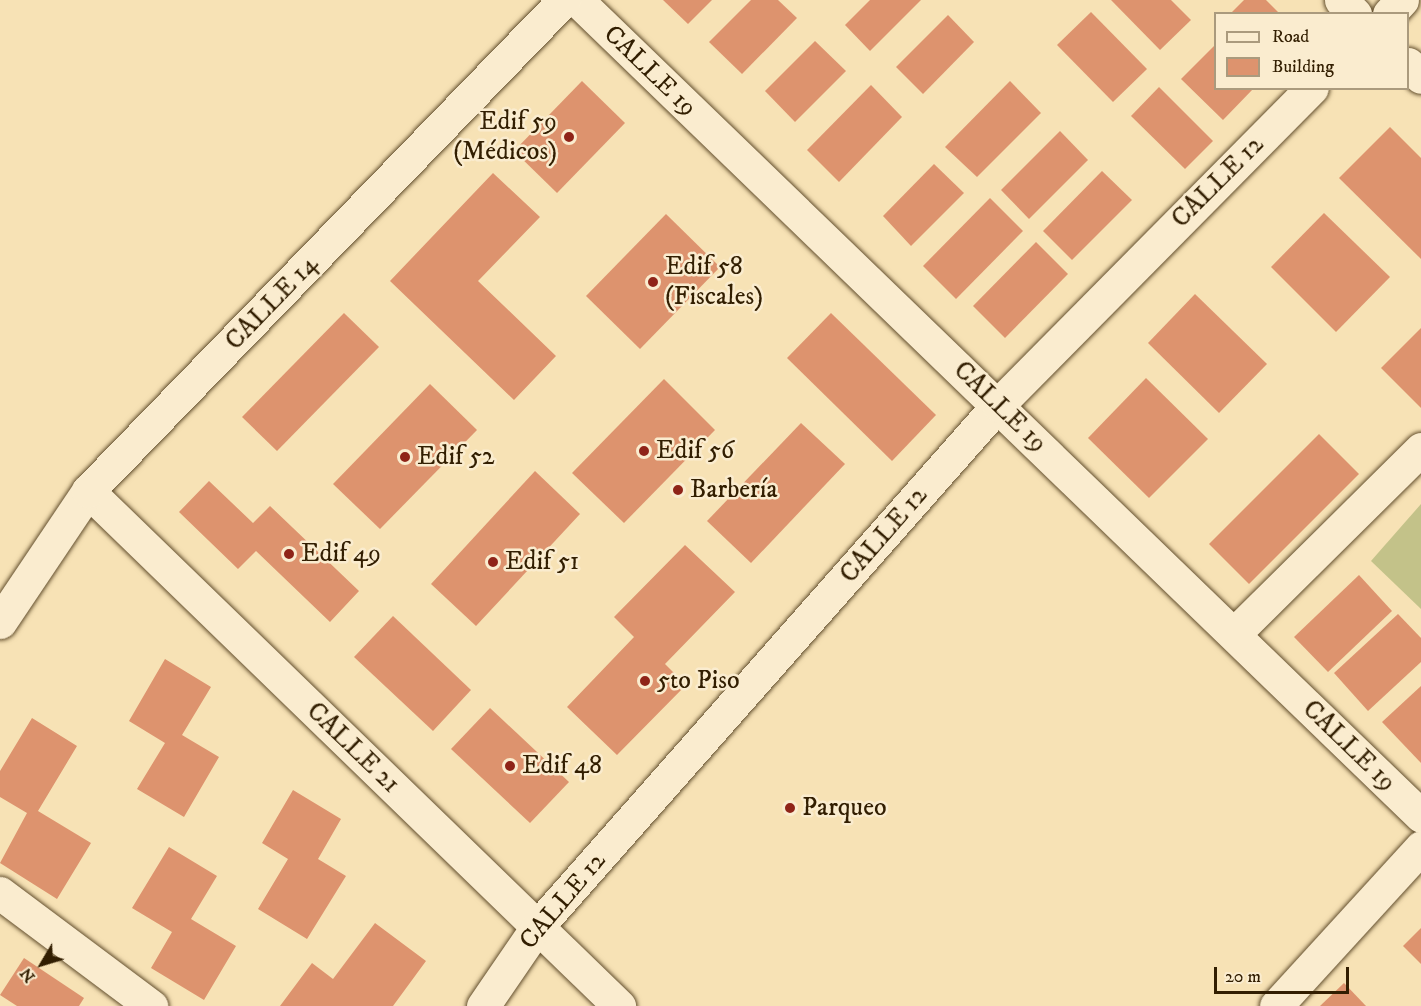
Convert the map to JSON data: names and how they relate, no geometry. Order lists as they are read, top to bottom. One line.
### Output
{"streets":{"street":["CALLE 19","CALLE 12","CALLE 14","CALLE 21"]},"crossings":[["CALLE 19","CALLE 12"],["CALLE 12","CALLE 21"],["CALLE 14","CALLE 21"]],"places":["Edif 59 (Médicos)","Edif 58 (Fiscales)","Edif 56","Edif 52","Barbería","Edif 49","Edif 51","5to Piso","Edif 48","Parqueo"],"legend":["Road","Building"],"scale_bar":"20 m","north":"bottom left"}
